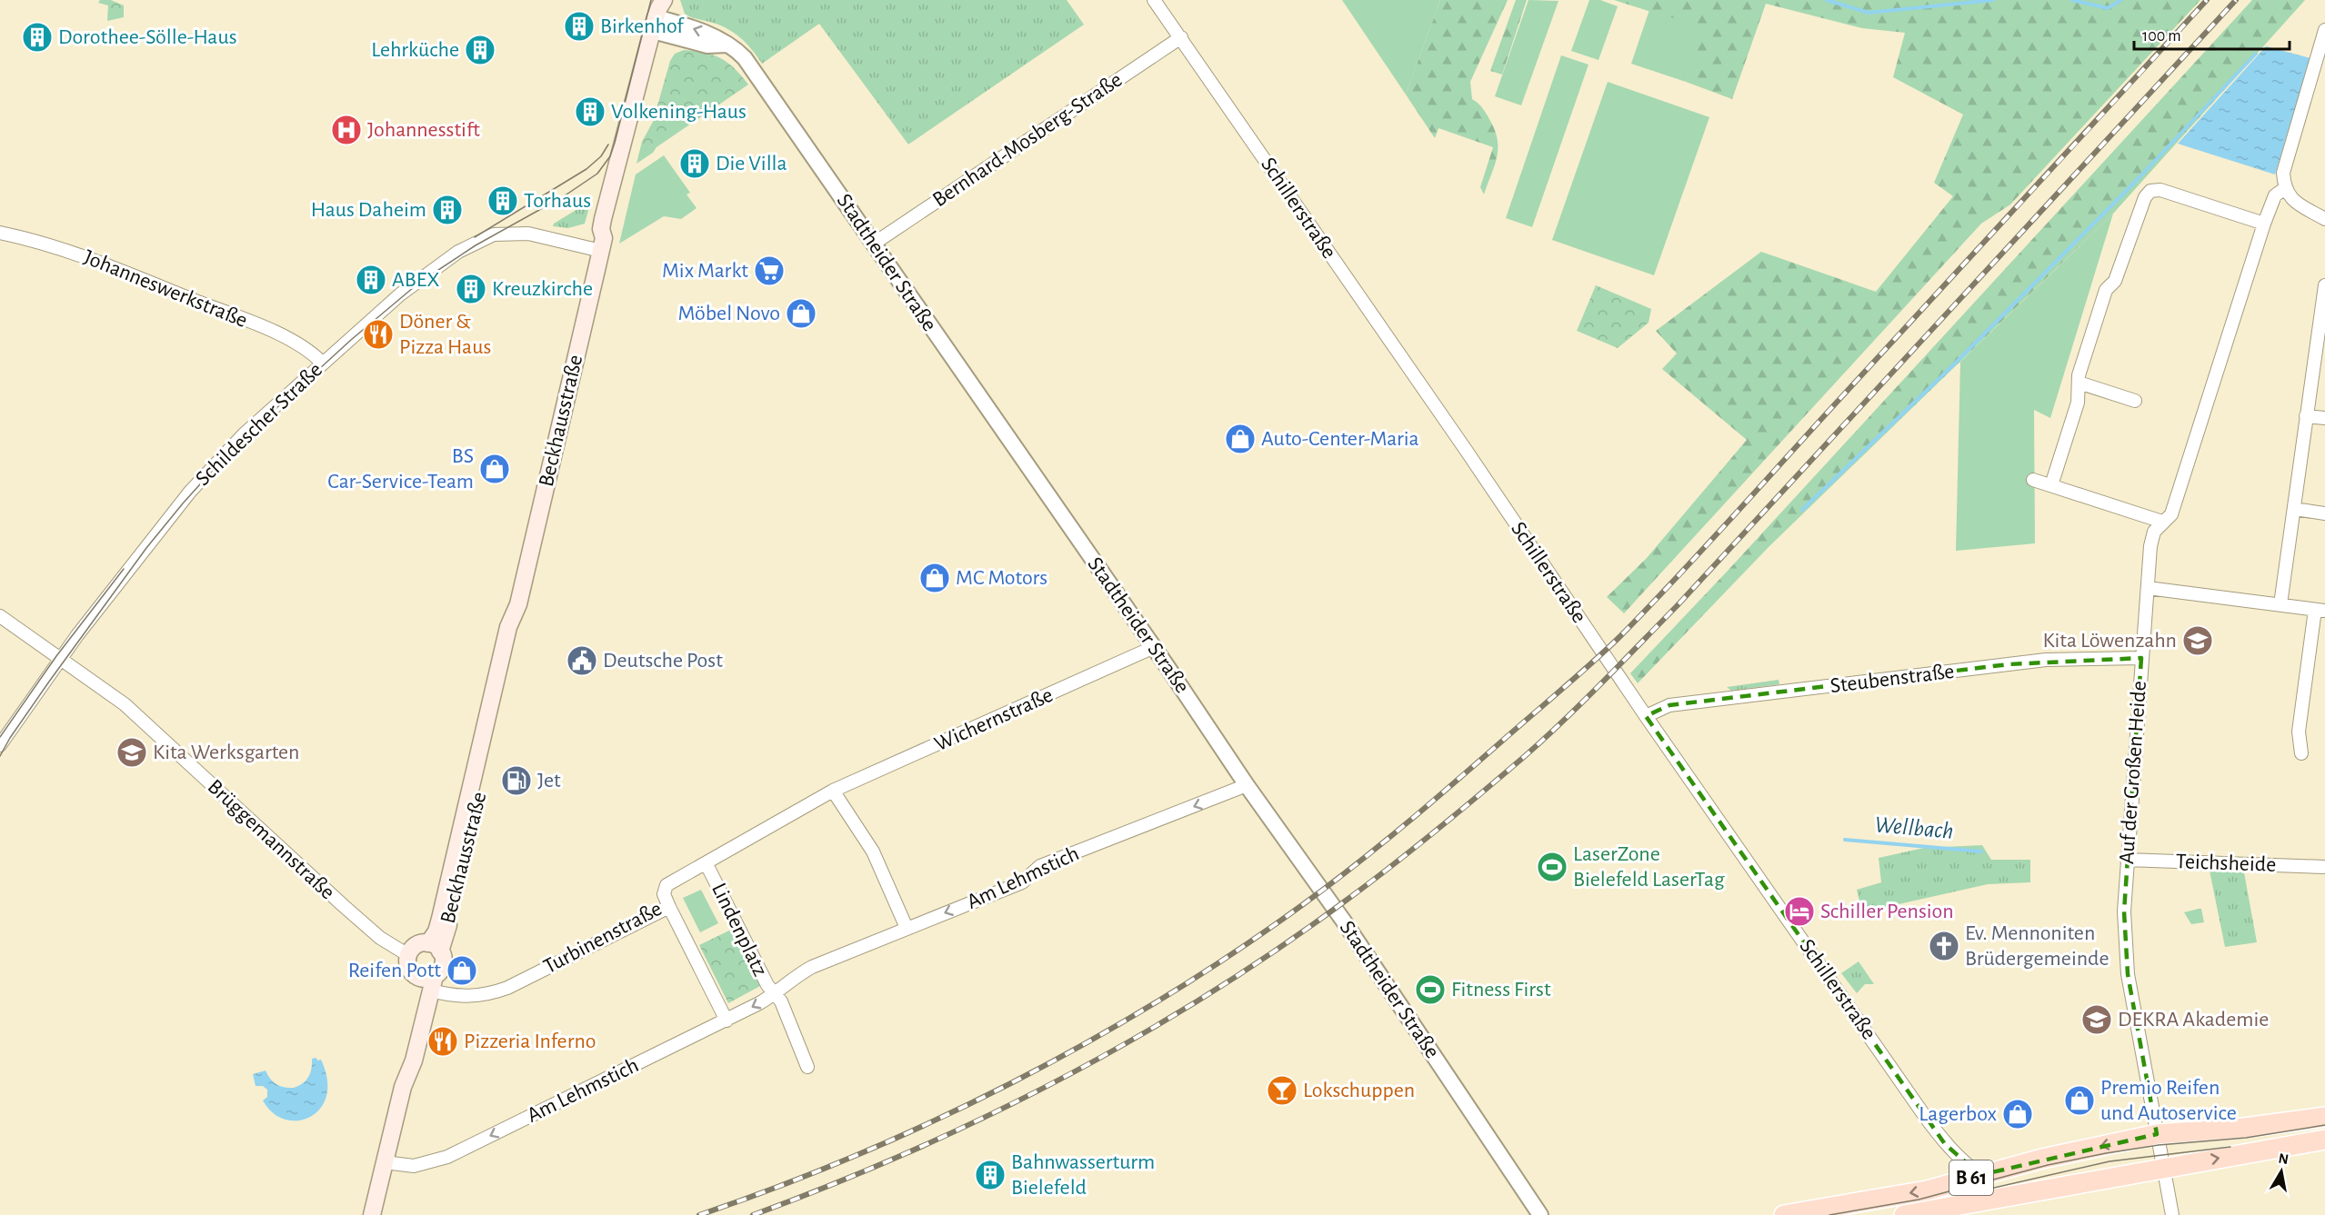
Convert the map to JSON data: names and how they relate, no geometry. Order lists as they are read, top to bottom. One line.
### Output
{"streets":{"main road":["Beckhausstraße","B 61"],"street":["Bernhard-Mosberg-Straße","Schillerstraße","Stadtheider Straße","Johanneswerkstraße","Schildescher Straße","Steubenstraße","Wichernstraße","Auf der Großen Heide","Brüggemannstraße","Teichsheide","Am Lehmstich","Lindenplatz","Turbinenstraße"]},"crossings":[["Bernhard-Mosberg-Straße","Schillerstraße"],["Bernhard-Mosberg-Straße","Stadtheider Straße"],["Schillerstraße","Steubenstraße"],["Schillerstraße","B 61"],["Stadtheider Straße","Beckhausstraße"],["Stadtheider Straße","Wichernstraße"],["Stadtheider Straße","Am Lehmstich"],["Johanneswerkstraße","Schildescher Straße"],["Beckhausstraße","Schildescher Straße"],["Beckhausstraße","Brüggemannstraße"],["Beckhausstraße","Turbinenstraße"],["Schildescher Straße","Brüggemannstraße"],["Steubenstraße","Auf der Großen Heide"],["Wichernstraße","Turbinenstraße"],["Auf der Großen Heide","Teichsheide"],["Auf der Großen Heide","B 61"],["Brüggemannstraße","Turbinenstraße"],["Am Lehmstich","Lindenplatz"],["Lindenplatz","Turbinenstraße"]],"one_way":["Am Lehmstich"],"water":["Wellbach"],"places":{"building":["Birkenhof","Dorothee-Sölle-Haus","Lehrküche","Volkening-Haus","Die Villa","Torhaus","Haus Daheim","ABEX","Kreuzkirche","Bahnwasserturm Bielefeld"],"hospital":["Johannesstift"],"supermarket":["Mix Markt"],"shop":["Möbel Novo","Auto-Center-Maria","BS Car-Service-Team","MC Motors","Reifen Pott","Premio Reifen und Autoservice","Lagerbox"],"restaurant":["Döner & Pizza Haus","Pizzeria Inferno"],"school or university":["Kita Löwenzahn","Kita Werksgarten","DEKRA Akademie"],"public building":["Deutsche Post"],"fuel station":["Jet"],"sports":["LaserZone Bielefeld LaserTag","Fitness First"],"hotel":["Schiller Pension"],"church":["Ev. Mennoniten Brüdergemeinde"],"bar":["Lokschuppen"]},"scale_bar":"100 m","north":"top"}
